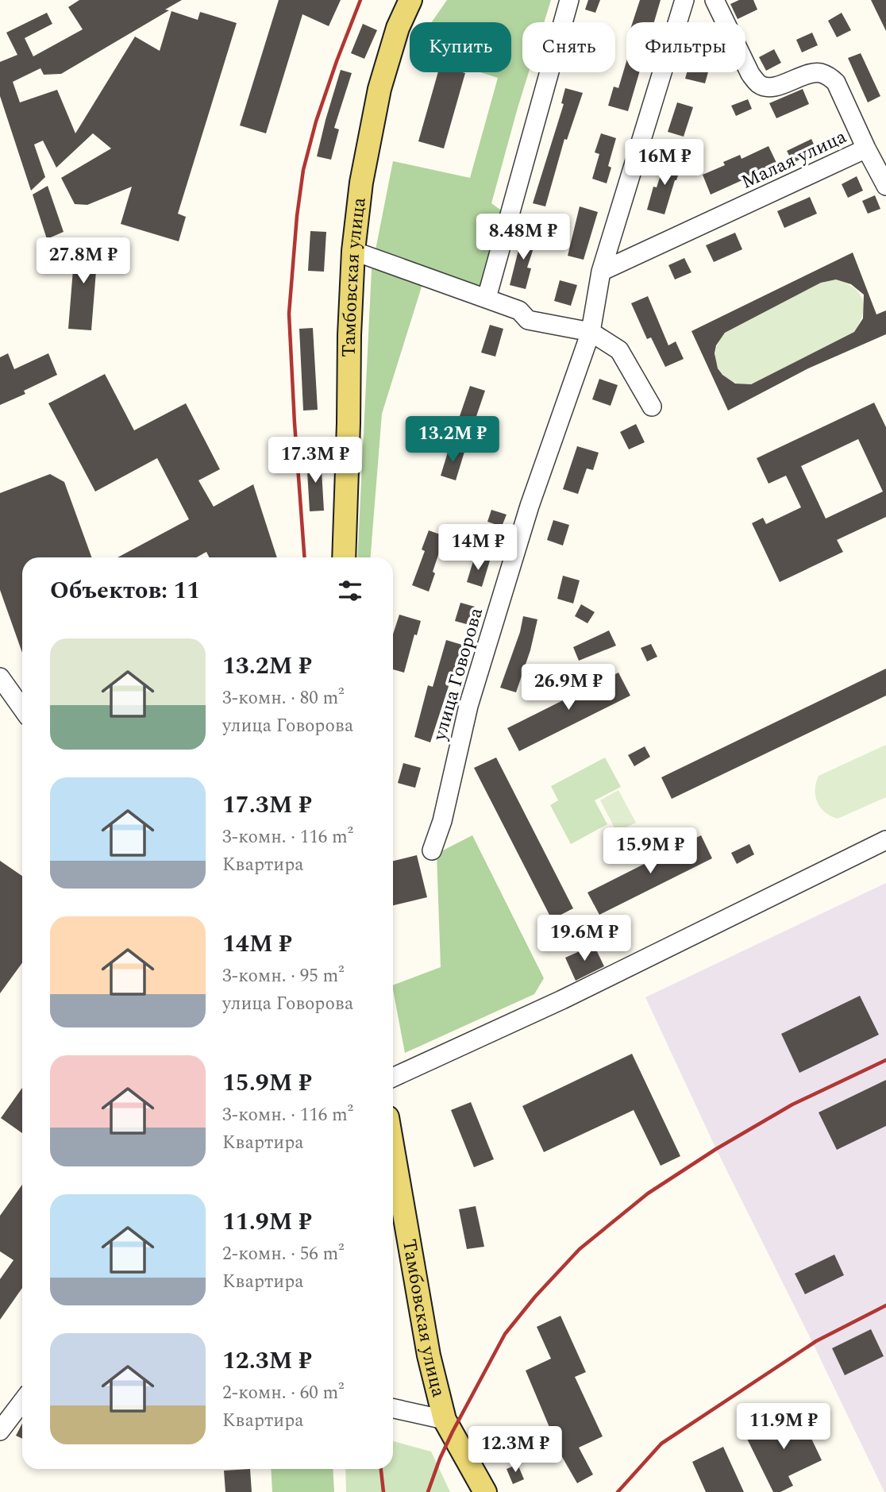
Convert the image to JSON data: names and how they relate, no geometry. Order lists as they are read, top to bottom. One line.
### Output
{"streets":{"main road":["Тамбовская улица"],"street":["Малая улица","улица Говорова"]},"crossings":[["Малая улица","улица Говорова"]],"page":{"chip":["Купить","Снять","Фильтры"],"price":["16M ₽","8.48M ₽","27.8M ₽","13.2M ₽","17.3M ₽","14M ₽","26.9M ₽","15.9M ₽","19.6M ₽","11.9M ₽","12.3M ₽"],"heading":"Объектов: 11","list":[{"name":"13.2M ₽","note":"3-комн. · 80 m² · улица Говорова"},{"name":"17.3M ₽","note":"3-комн. · 116 m² · Квартира"},{"name":"14M ₽","note":"3-комн. · 95 m² · улица Говорова"},{"name":"15.9M ₽","note":"3-комн. · 116 m² · Квартира"},{"name":"11.9M ₽","note":"2-комн. · 56 m² · Квартира"},{"name":"12.3M ₽","note":"2-комн. · 60 m² · Квартира"}]}}
